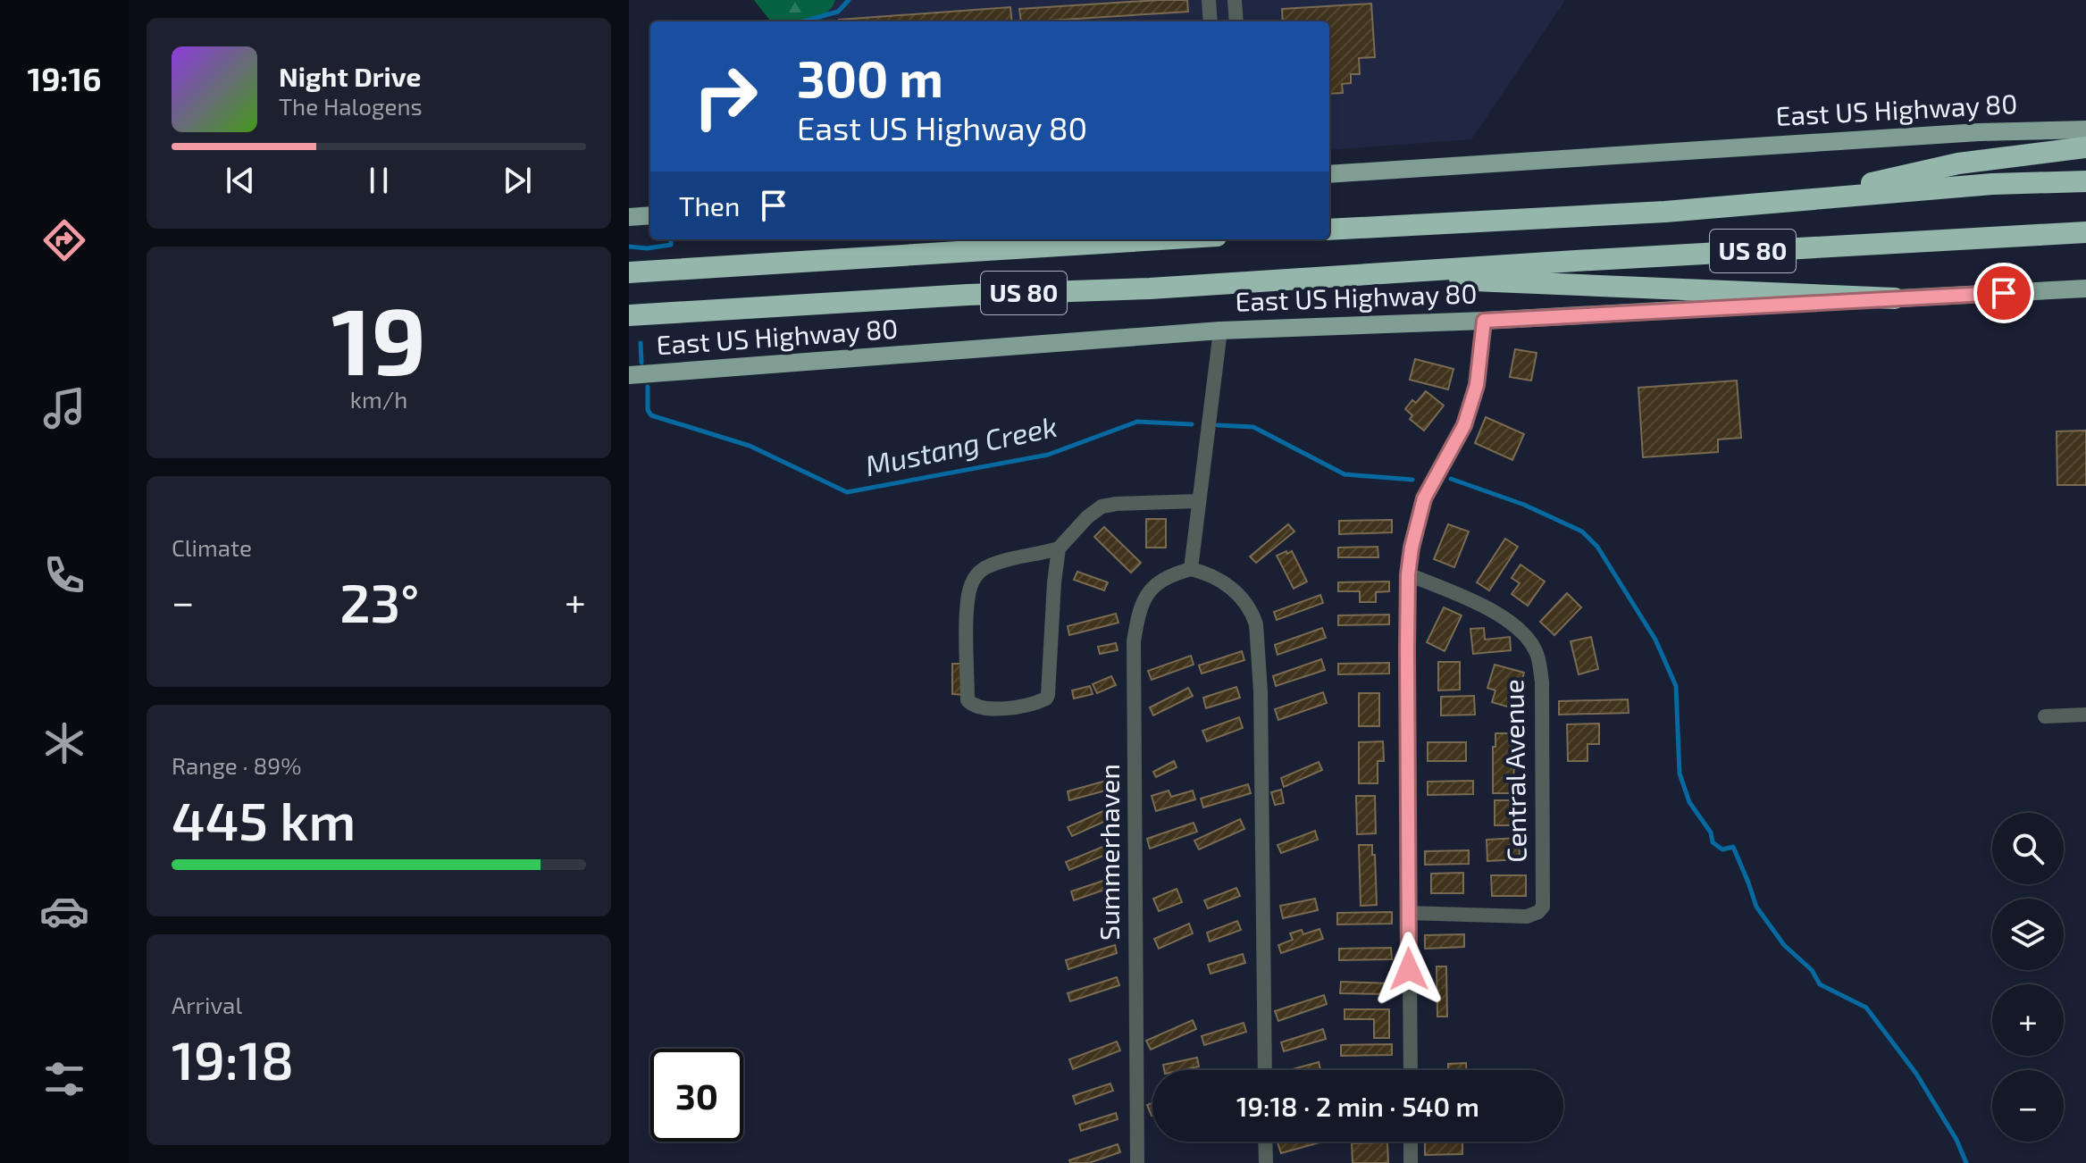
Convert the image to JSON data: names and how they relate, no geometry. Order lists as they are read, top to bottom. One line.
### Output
{"streets":{"highway":["US 80"],"main road":["East US Highway 80"],"street":["Central Avenue","Summerhaven"]},"water":["Mustang Creek"],"page":{"tabs":"19:16","turn":["300 m","East US Highway 80"],"song":["Night Drive","The Halogens"],"then":"Then","tile":[["19","km/h"],"Climate",["Range · 89%","445 km"],["Arrival","19:18"]],"heat":["−","23°","+"],"map_buttons":["+","−"],"limit":"30","trip":"19:18 · 2 min · 540 m"}}
